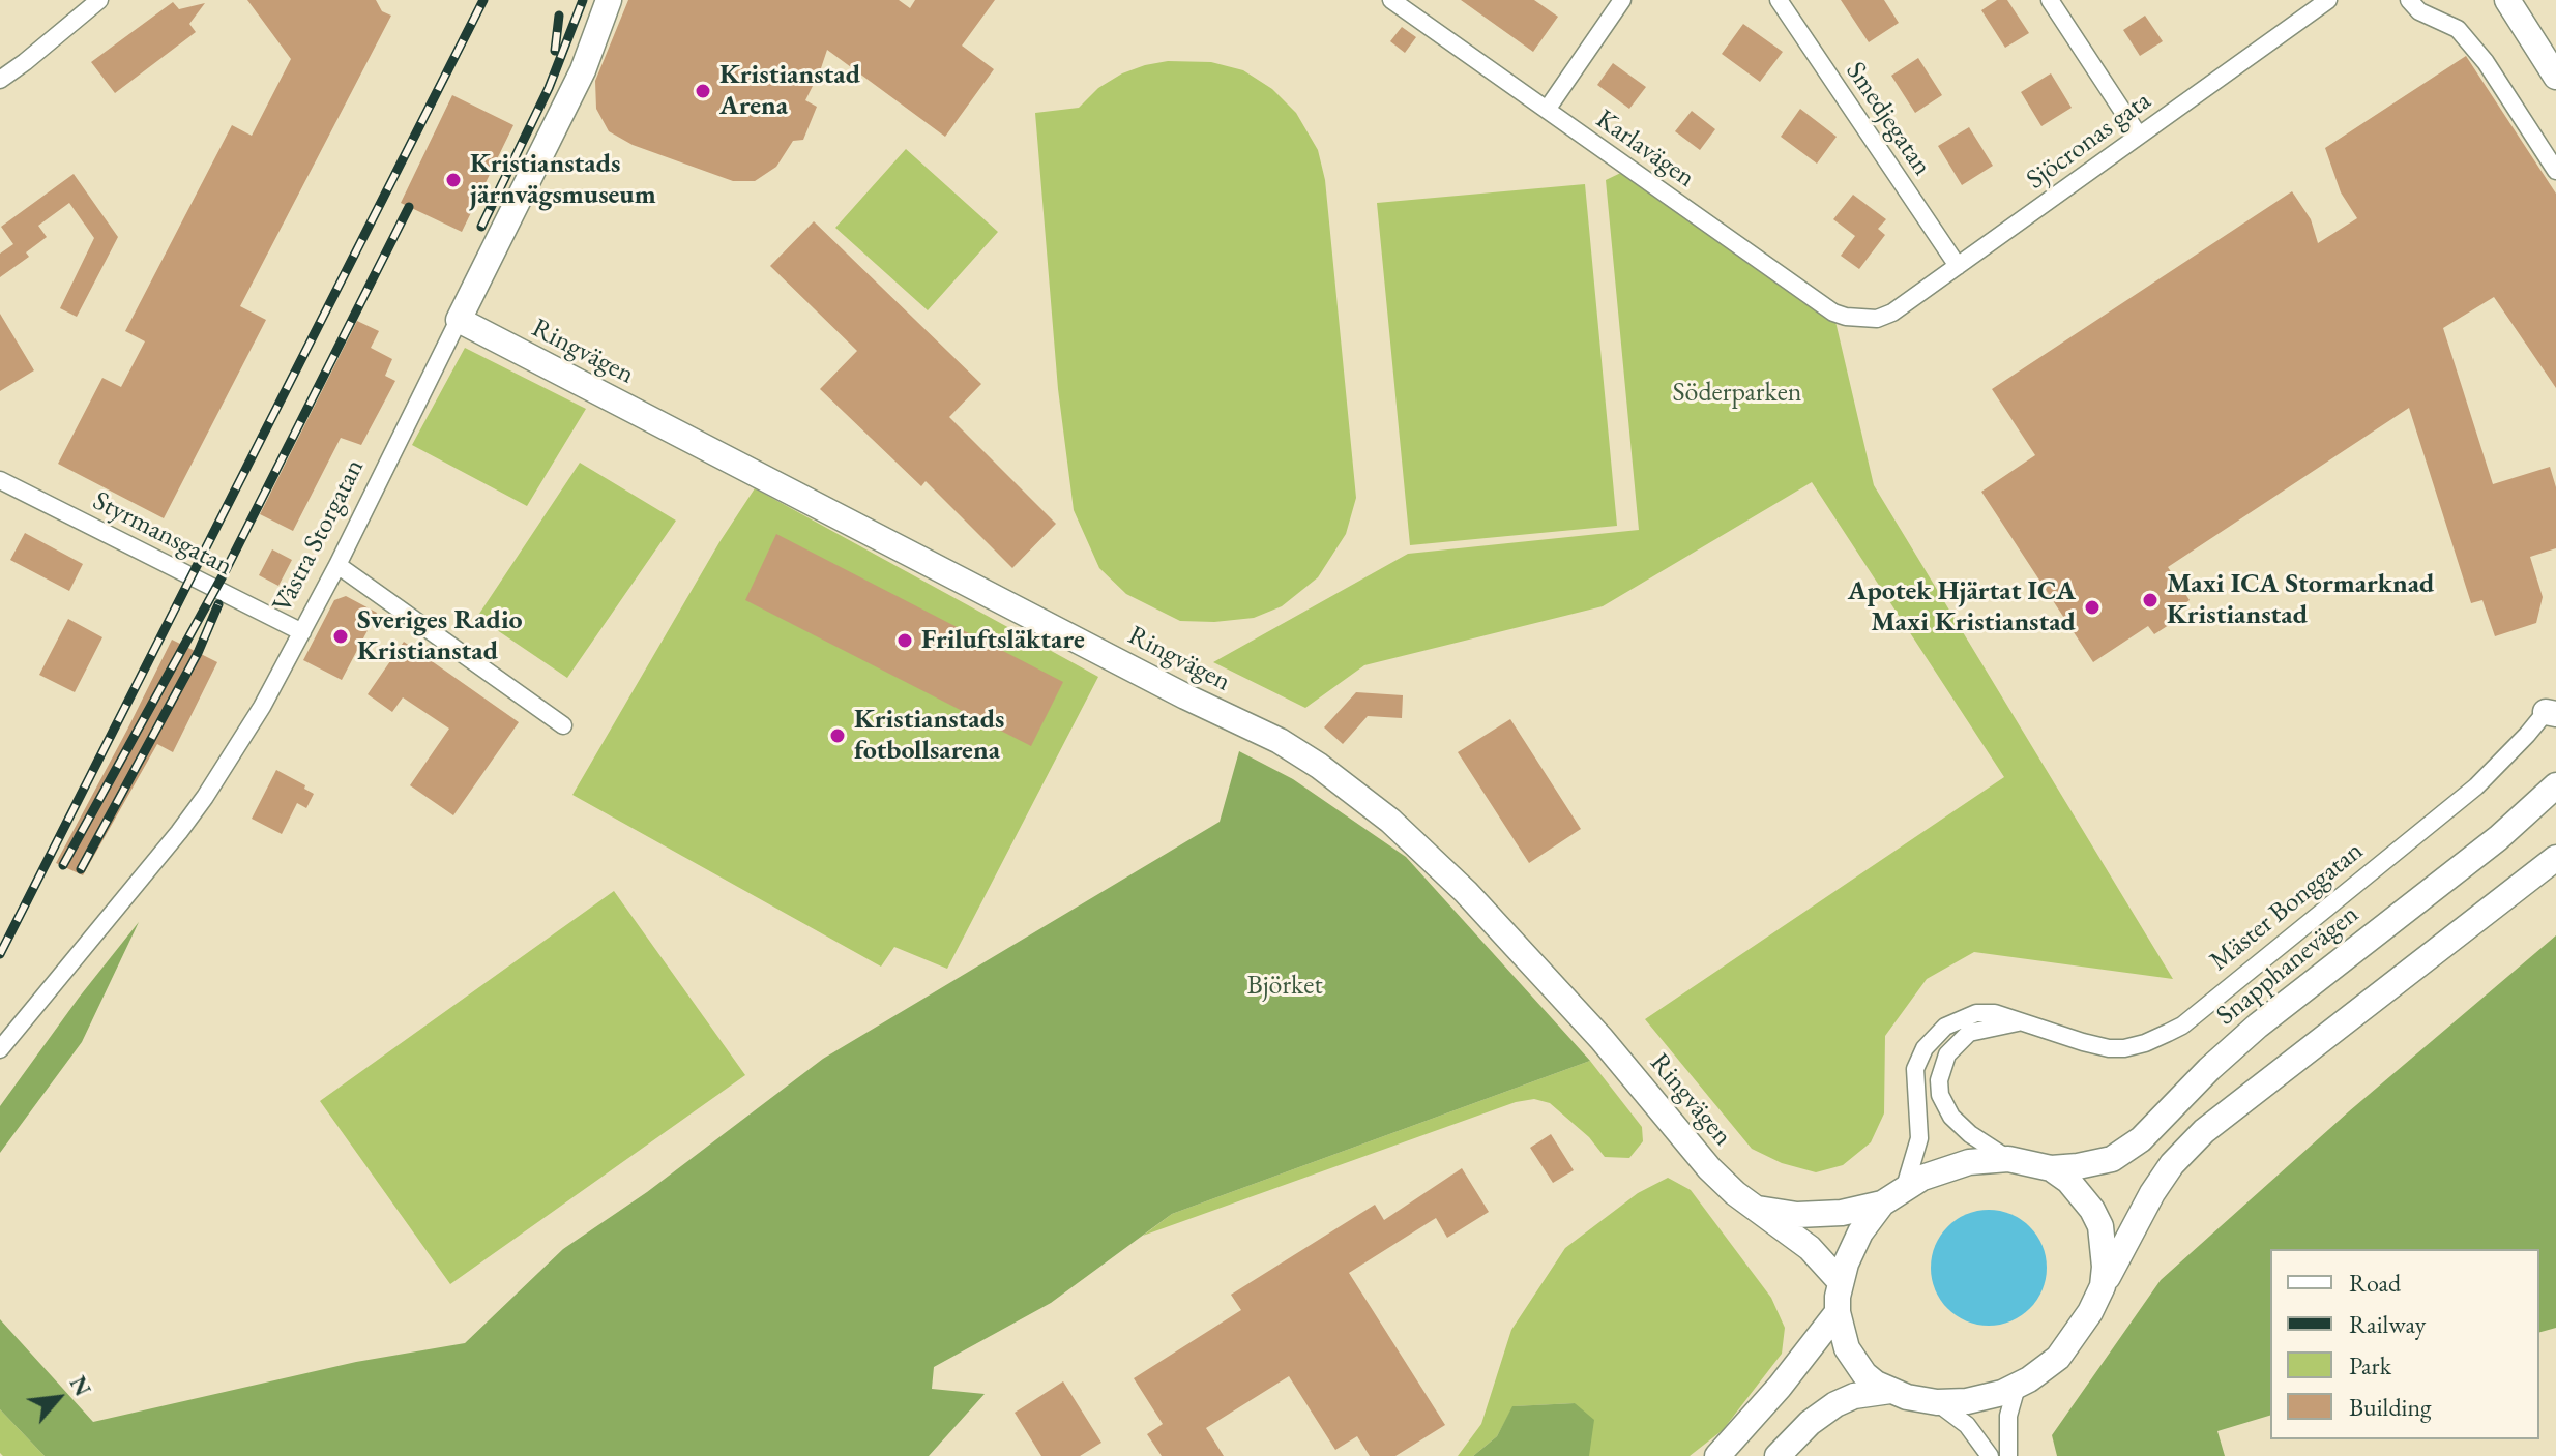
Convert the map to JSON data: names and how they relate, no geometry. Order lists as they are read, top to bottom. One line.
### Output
{"streets":{"main road":["Ringvägen","Västra Storgatan","Snapphanevägen"],"street":["Smedjegatan","Sjöcronas gata","Karlavägen","Styrmansgatan","Mäster Bonggatan"]},"crossings":[["Smedjegatan","Sjöcronas gata"],["Sjöcronas gata","Karlavägen"],["Ringvägen","Västra Storgatan"],["Ringvägen","Mäster Bonggatan"],["Ringvägen","Snapphanevägen"],["Styrmansgatan","Västra Storgatan"],["Mäster Bonggatan","Snapphanevägen"]],"parks":["Söderparken","Björket"],"places":["Kristianstad Arena","Kristianstads järnvägsmuseum","Maxi ICA Stormarknad Kristianstad","Apotek Hjärtat ICA Maxi Kristianstad","Sveriges Radio Kristianstad","Friluftsläktare","Kristianstads fotbollsarena"],"legend":["Road","Railway","Park","Building"],"north":"top right"}
